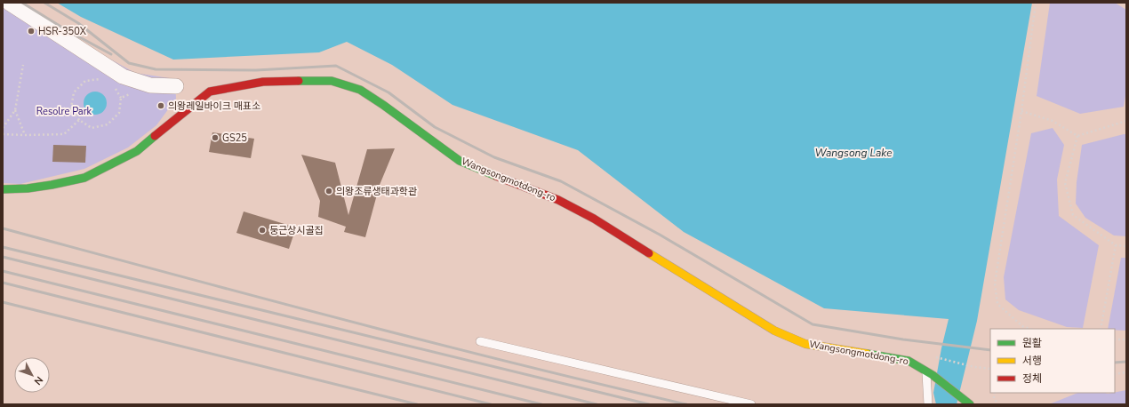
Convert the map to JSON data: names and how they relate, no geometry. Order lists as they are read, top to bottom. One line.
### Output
{"streets":{"street":["Wangsongmotdong-ro"]},"water":["Wangsong Lake"],"parks":["Resolre Park"],"places":["HSR-350X","의왕레일바이크 매표소","GS25","의왕조류생태과학관","둥근상시골집"],"legend":["원활","서행","정체"],"north":"bottom right"}
